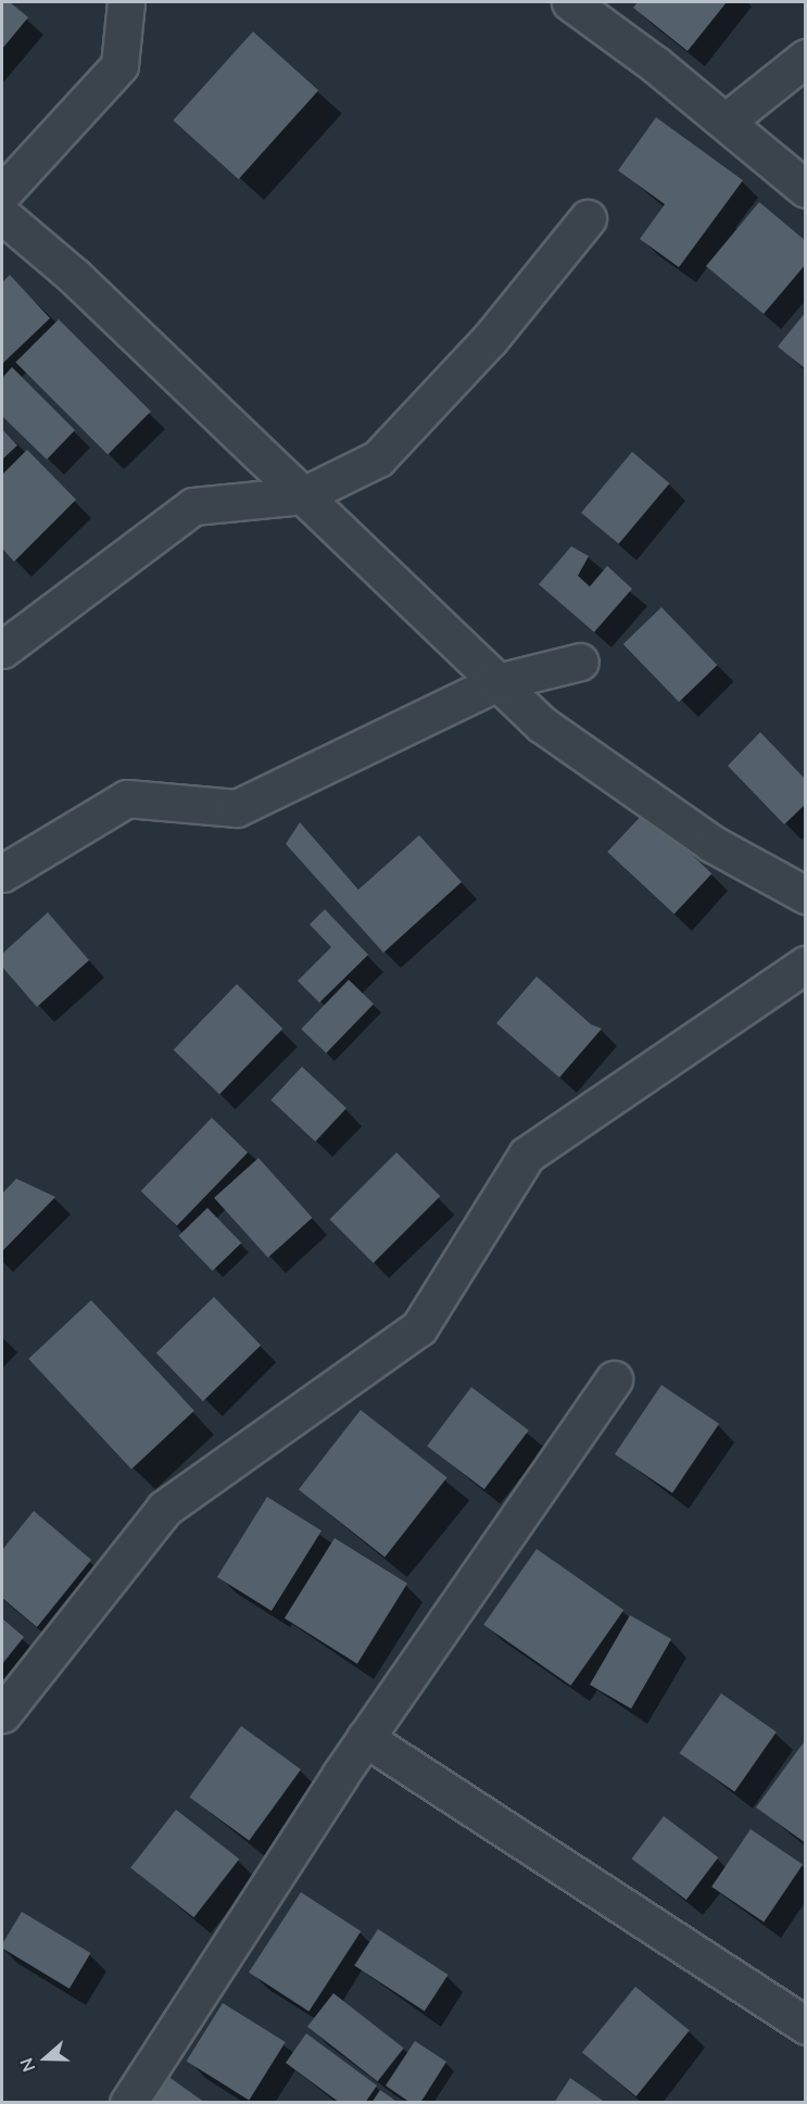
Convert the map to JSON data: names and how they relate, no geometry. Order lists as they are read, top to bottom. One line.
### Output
{"north":"left"}
